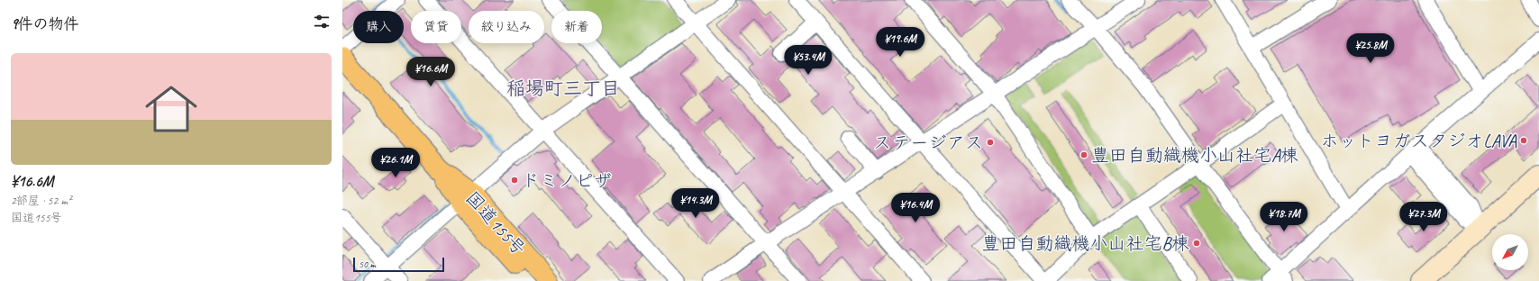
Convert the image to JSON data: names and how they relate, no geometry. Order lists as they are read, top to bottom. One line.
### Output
{"streets":{"highway":["国道155号"]},"districts":["稲場町三丁目"],"places":["ホットヨガスタジオLAVA","ステージアス","豊田自動織機小山社宅A棟","ドミノピザ","豊田自動織機小山社宅B棟"],"scale_bar":"50 m","north":"bottom left","page":{"heading":"9件の物件","chip":["購入","賃貸","絞り込み","新着"],"price":["¥19.6M","¥25.8M","¥53.4M","¥16.6M","¥26.1M","¥14.3M","¥16.4M","¥18.7M","¥27.3M"],"list":[{"name":"¥16.6M","note":"2部屋 · 52 m² · 国道155号"}],"scale":"50 m"}}
